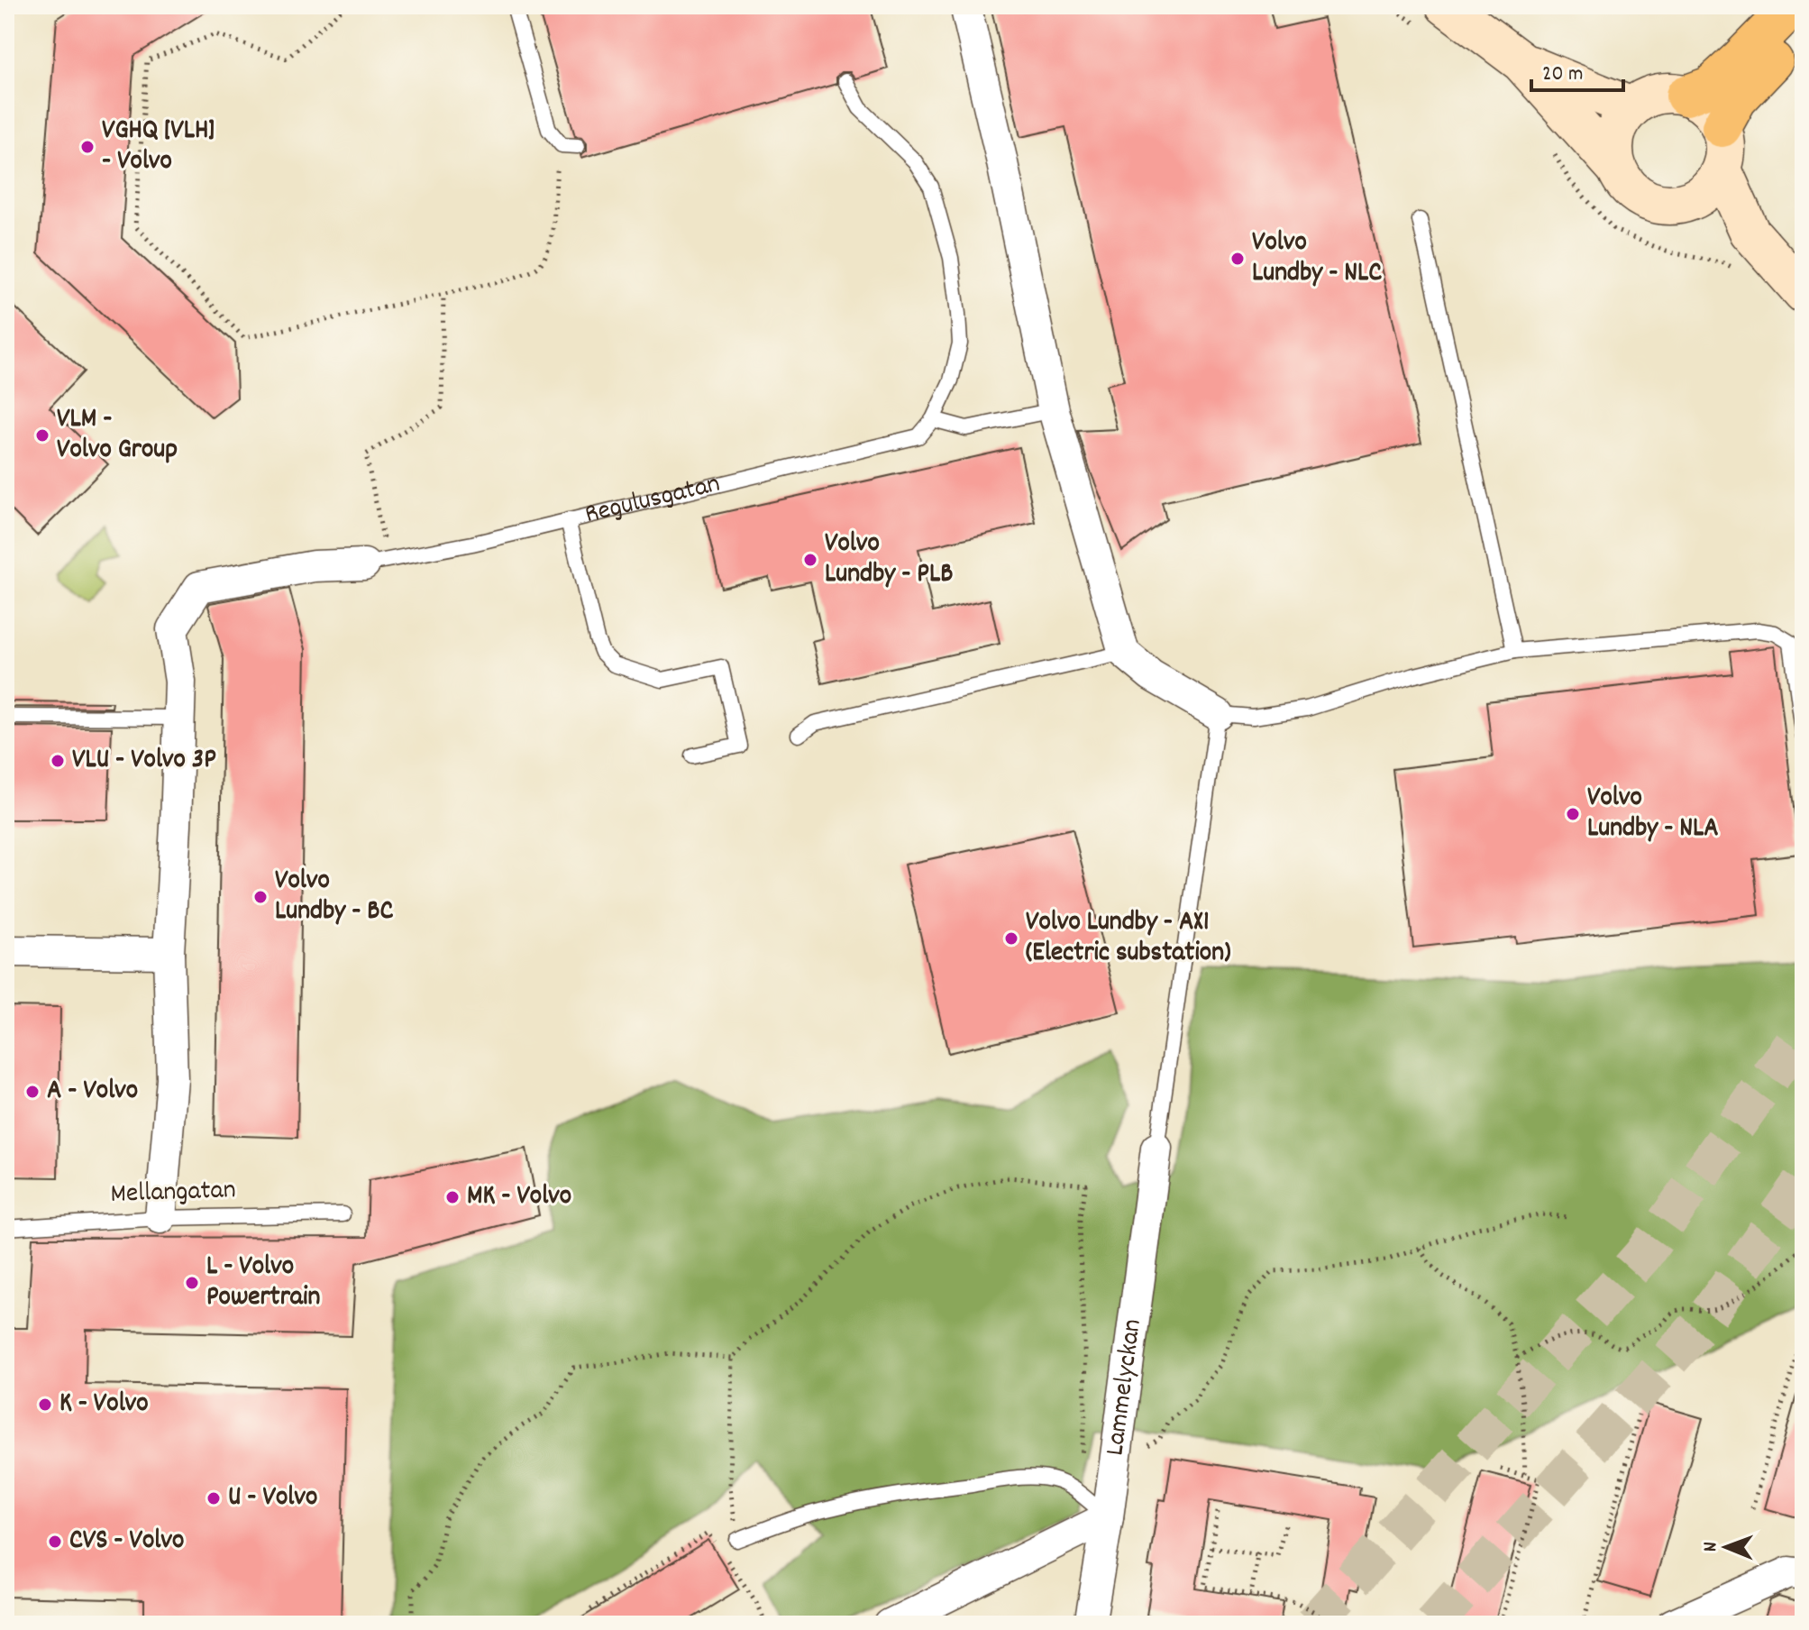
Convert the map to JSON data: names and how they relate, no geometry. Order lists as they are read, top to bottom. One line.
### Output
{"streets":{"street":["Lammelyckan"],"lane":["Regulusgatan","Mellangatan"]},"places":["VGHQ [VLH] - Volvo","Volvo Lundby - NLC","VLM - Volvo Group","Volvo Lundby - PLB","VLU - Volvo 3P","Volvo Lundby - NLA","Volvo Lundby - BC","Volvo Lundby - AX1 (Electric substation)","A - Volvo","MK - Volvo","L - Volvo Powertrain","K - Volvo","U - Volvo","CVS - Volvo"],"scale_bar":"20 m","north":"left"}
